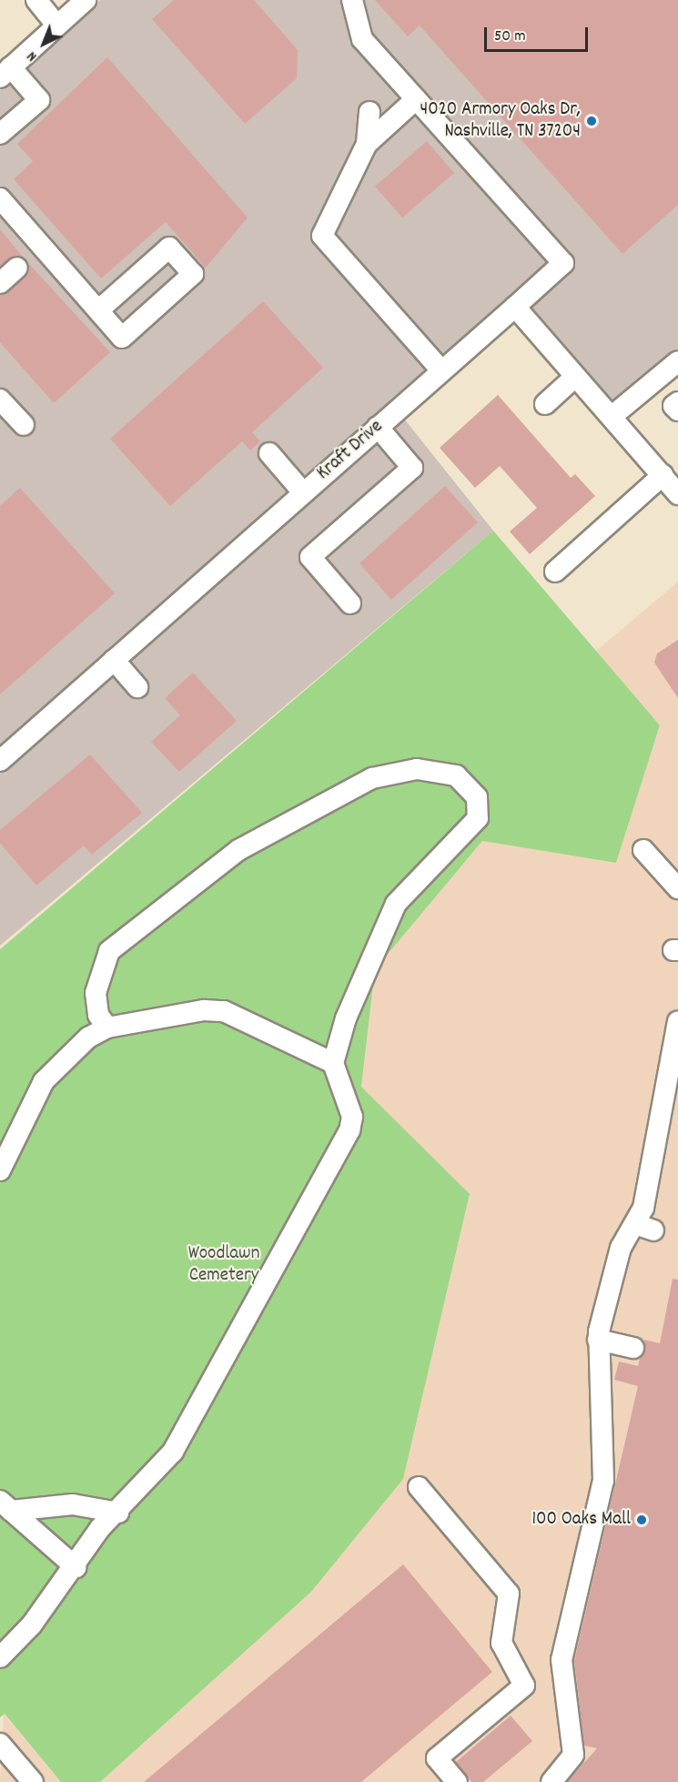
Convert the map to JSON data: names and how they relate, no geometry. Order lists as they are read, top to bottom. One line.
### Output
{"streets":{"street":["Kraft Drive"]},"parks":["Woodlawn Cemetery"],"places":["4020 Armory Oaks Dr, Nashville, TN 37204","100 Oaks Mall"],"scale_bar":"50 m","north":"bottom left"}
